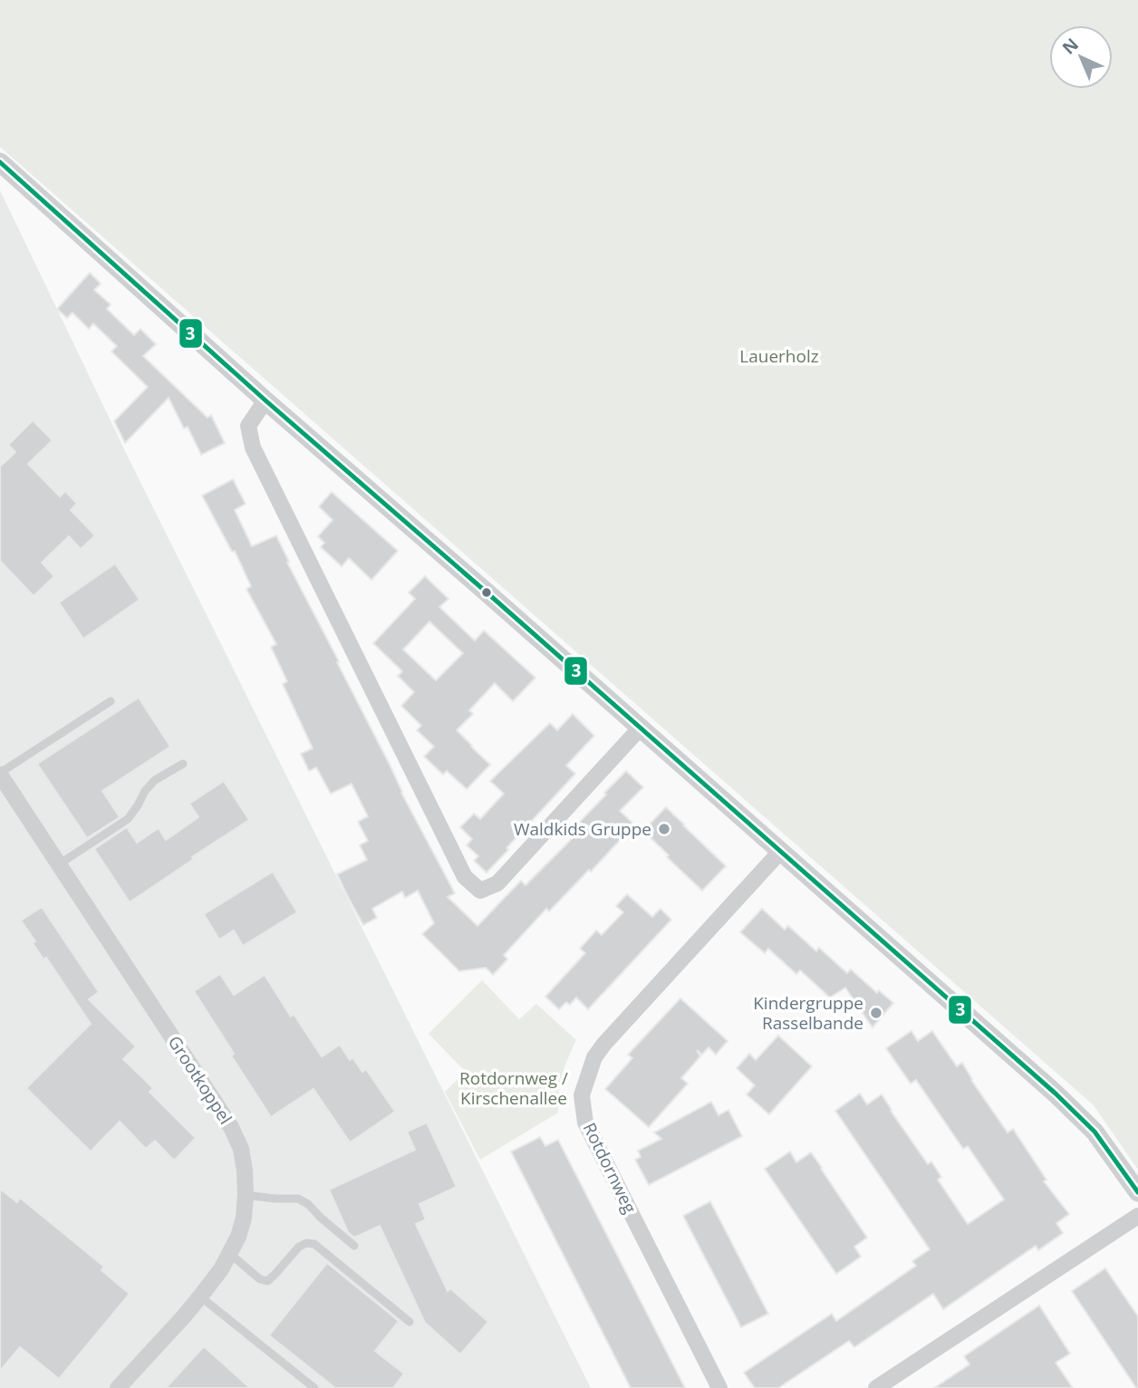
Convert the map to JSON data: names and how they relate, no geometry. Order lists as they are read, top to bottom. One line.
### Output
{"streets":{"street":["Grootkoppel","Rotdornweg"]},"parks":["Lauerholz","Rotdornweg / Kirschenallee"],"places":["Waldkids Gruppe","Kindergruppe Rasselbande"],"lines":["transit line 3"],"north":"top left"}
